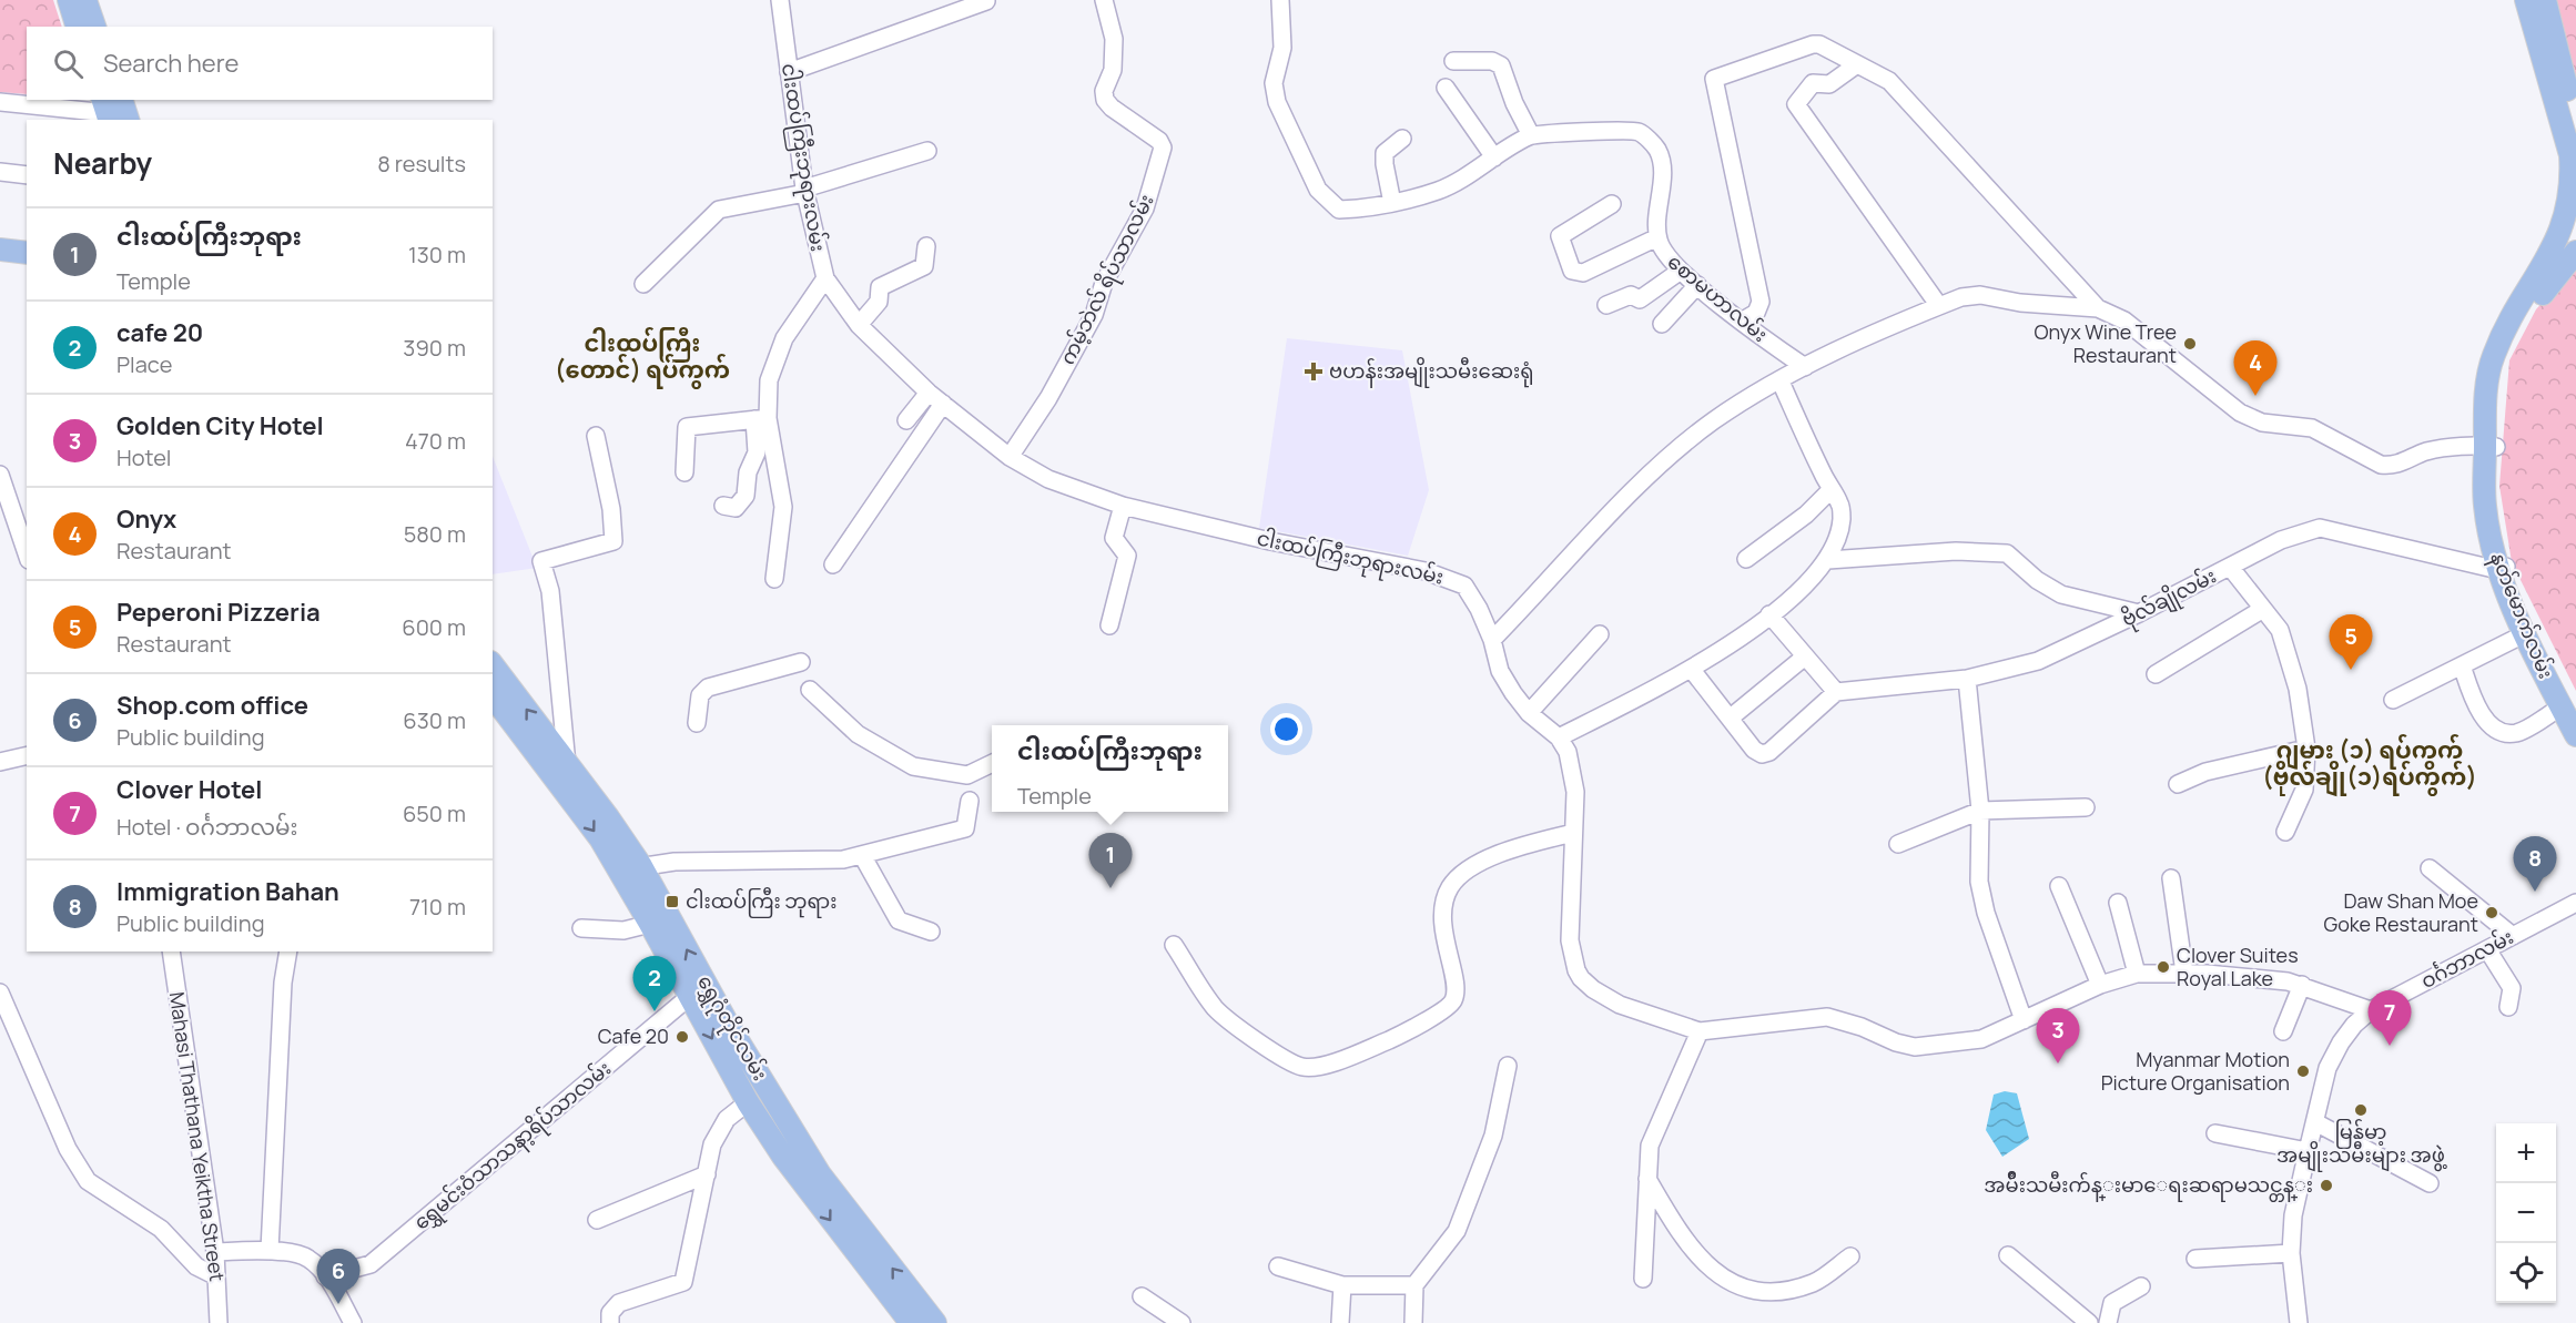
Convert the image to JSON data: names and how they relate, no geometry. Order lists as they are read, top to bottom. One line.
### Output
{"streets":{"main road":["နတ်မောက်လမ်း","ရွှေဂုံတိုင်လမ်း"],"street":["ငါးထပ်ကြီးဘုရားလမ်း","ကမ့်ဘဲလ် ရိပ်သာလမ်း","စောမဟာလမ်း","ဗိုလ်ချိုလမ်း","ဝင်္ဂဘာလမ်း","Mahasi Thathana Yeiktha Street","ရွှေမင်းဝံသာသနာ့ရိပ်သာလမ်း"]},"crossings":[["ငါးထပ်ကြီးဘုရားလမ်း","ကမ့်ဘဲလ် ရိပ်သာလမ်း"],["ငါးထပ်ကြီးဘုရားလမ်း","ဝင်္ဂဘာလမ်း"],["ဗိုလ်ချိုလမ်း","နတ်မောက်လမ်း"],["ရွှေဂုံတိုင်လမ်း","ရွှေမင်းဝံသာသနာ့ရိပ်သာလမ်း"]],"districts":["ငါးထပ်ကြီး (တောင်) ရပ်ကွက်","ဂျမား (၁) ရပ်ကွက် (ဗိုလ်ချို(၁)ရပ်ကွက်)"],"places":{"other":["Onyx Wine Tree Restaurant","Daw Shan Moe Goke Restaurant","Clover Suites Royal Lake","Cafe 20","Myanmar Motion Picture Organisation","မြန်မာ့ အမျိုးသမီးများ အဖွဲ့","အမ်ိဳးသမီးက်န္းမာေရးဆရာမသင္တန္း"],"health":["ဗဟန်းအမျိုးသမီးဆေးရုံ"],"transit":["ငါးထပ်ကြီး ဘုရား"]},"page":{"search":"Search here","heading":["Nearby","8 results"],"list":[{"mark":"1","name":"ငါးထပ်ကြီးဘုရား","note":"Temple","value":"130 m"},{"mark":"2","name":"cafe 20","note":"Place","value":"390 m"},{"mark":"3","name":"Golden City Hotel","note":"Hotel","value":"470 m"},{"mark":"4","name":"Onyx","note":"Restaurant","value":"580 m"},{"mark":"5","name":"Peperoni Pizzeria","note":"Restaurant","value":"600 m"},{"mark":"6","name":"Shop.com office","note":"Public building","value":"630 m"},{"mark":"7","name":"Clover Hotel","note":"Hotel · ဝင်္ဂဘာလမ်း","value":"650 m"},{"mark":"8","name":"Immigration Bahan","note":"Public building","value":"710 m"}],"pins":["4","5","1","8","2","7","3","6"],"popup":["ငါးထပ်ကြီးဘုရား","Temple"],"map_buttons":["+","−"]}}
